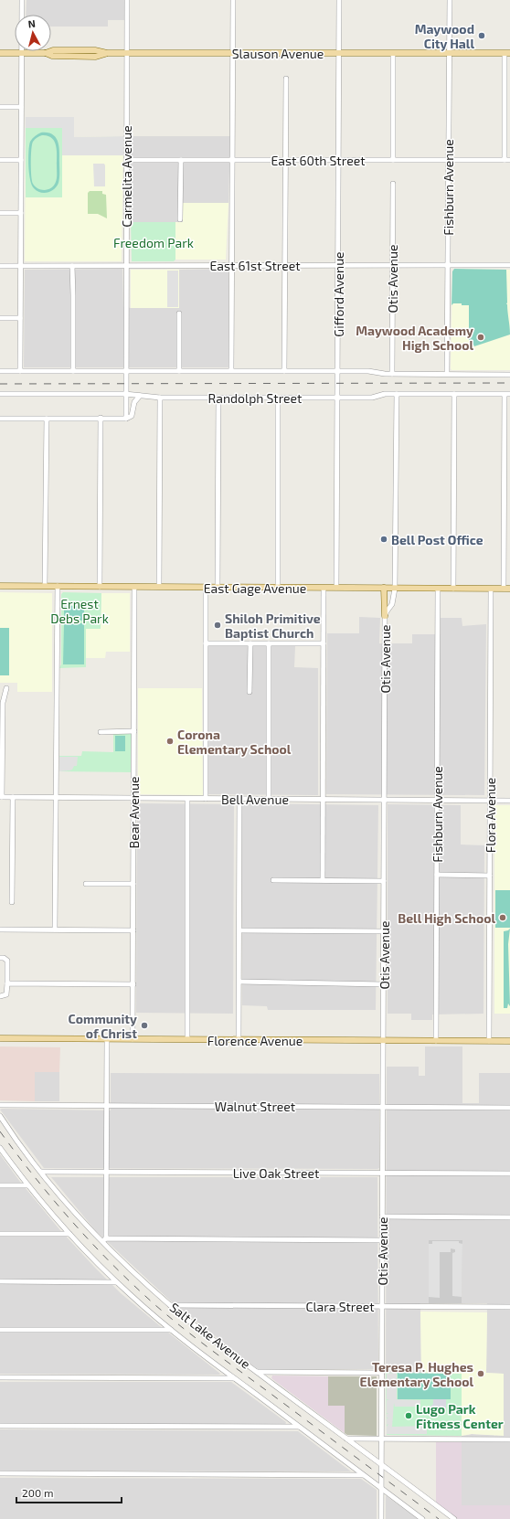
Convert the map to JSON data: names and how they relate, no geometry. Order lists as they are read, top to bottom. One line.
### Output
{"streets":{"main road":["Slauson Avenue","East Gage Avenue","Florence Avenue"],"street":["East 60th Street","Carmelita Avenue","Fishburn Avenue","East 61st Street","Otis Avenue","Gifford Avenue","Randolph Street","Bell Avenue","Bear Avenue","Flora Avenue","Walnut Street","Live Oak Street","Clara Street","Salt Lake Avenue"]},"crossings":[["Slauson Avenue","Carmelita Avenue"],["Slauson Avenue","Fishburn Avenue"],["Slauson Avenue","Gifford Avenue"],["East 60th Street","Carmelita Avenue"],["East 60th Street","Fishburn Avenue"],["East 60th Street","Gifford Avenue"],["Carmelita Avenue","East 61st Street"],["Carmelita Avenue","Randolph Street"],["Fishburn Avenue","East 61st Street"],["Fishburn Avenue","Randolph Street"],["Fishburn Avenue","East Gage Avenue"],["Fishburn Avenue","Bell Avenue"],["Fishburn Avenue","Florence Avenue"],["East 61st Street","Otis Avenue"],["East 61st Street","Gifford Avenue"],["Otis Avenue","Randolph Street"],["Otis Avenue","East Gage Avenue"],["Otis Avenue","Bell Avenue"],["Otis Avenue","Florence Avenue"],["Otis Avenue","Walnut Street"],["Otis Avenue","Live Oak Street"],["Otis Avenue","Clara Street"],["Otis Avenue","Salt Lake Avenue"],["Gifford Avenue","Randolph Street"],["Gifford Avenue","East Gage Avenue"],["East Gage Avenue","Bear Avenue"],["East Gage Avenue","Flora Avenue"],["Bell Avenue","Bear Avenue"],["Bell Avenue","Flora Avenue"],["Bear Avenue","Florence Avenue"],["Flora Avenue","Florence Avenue"],["Live Oak Street","Salt Lake Avenue"],["Clara Street","Salt Lake Avenue"]],"parks":["Freedom Park","Ernest Debs Park"],"places":["Maywood City Hall","Maywood Academy High School","Bell Post Office","Shiloh Primitive Baptist Church","Corona Elementary School","Bell High School","Community of Christ","Teresa P. Hughes Elementary School","Lugo Park Fitness Center"],"scale_bar":"200 m","north":"top"}
